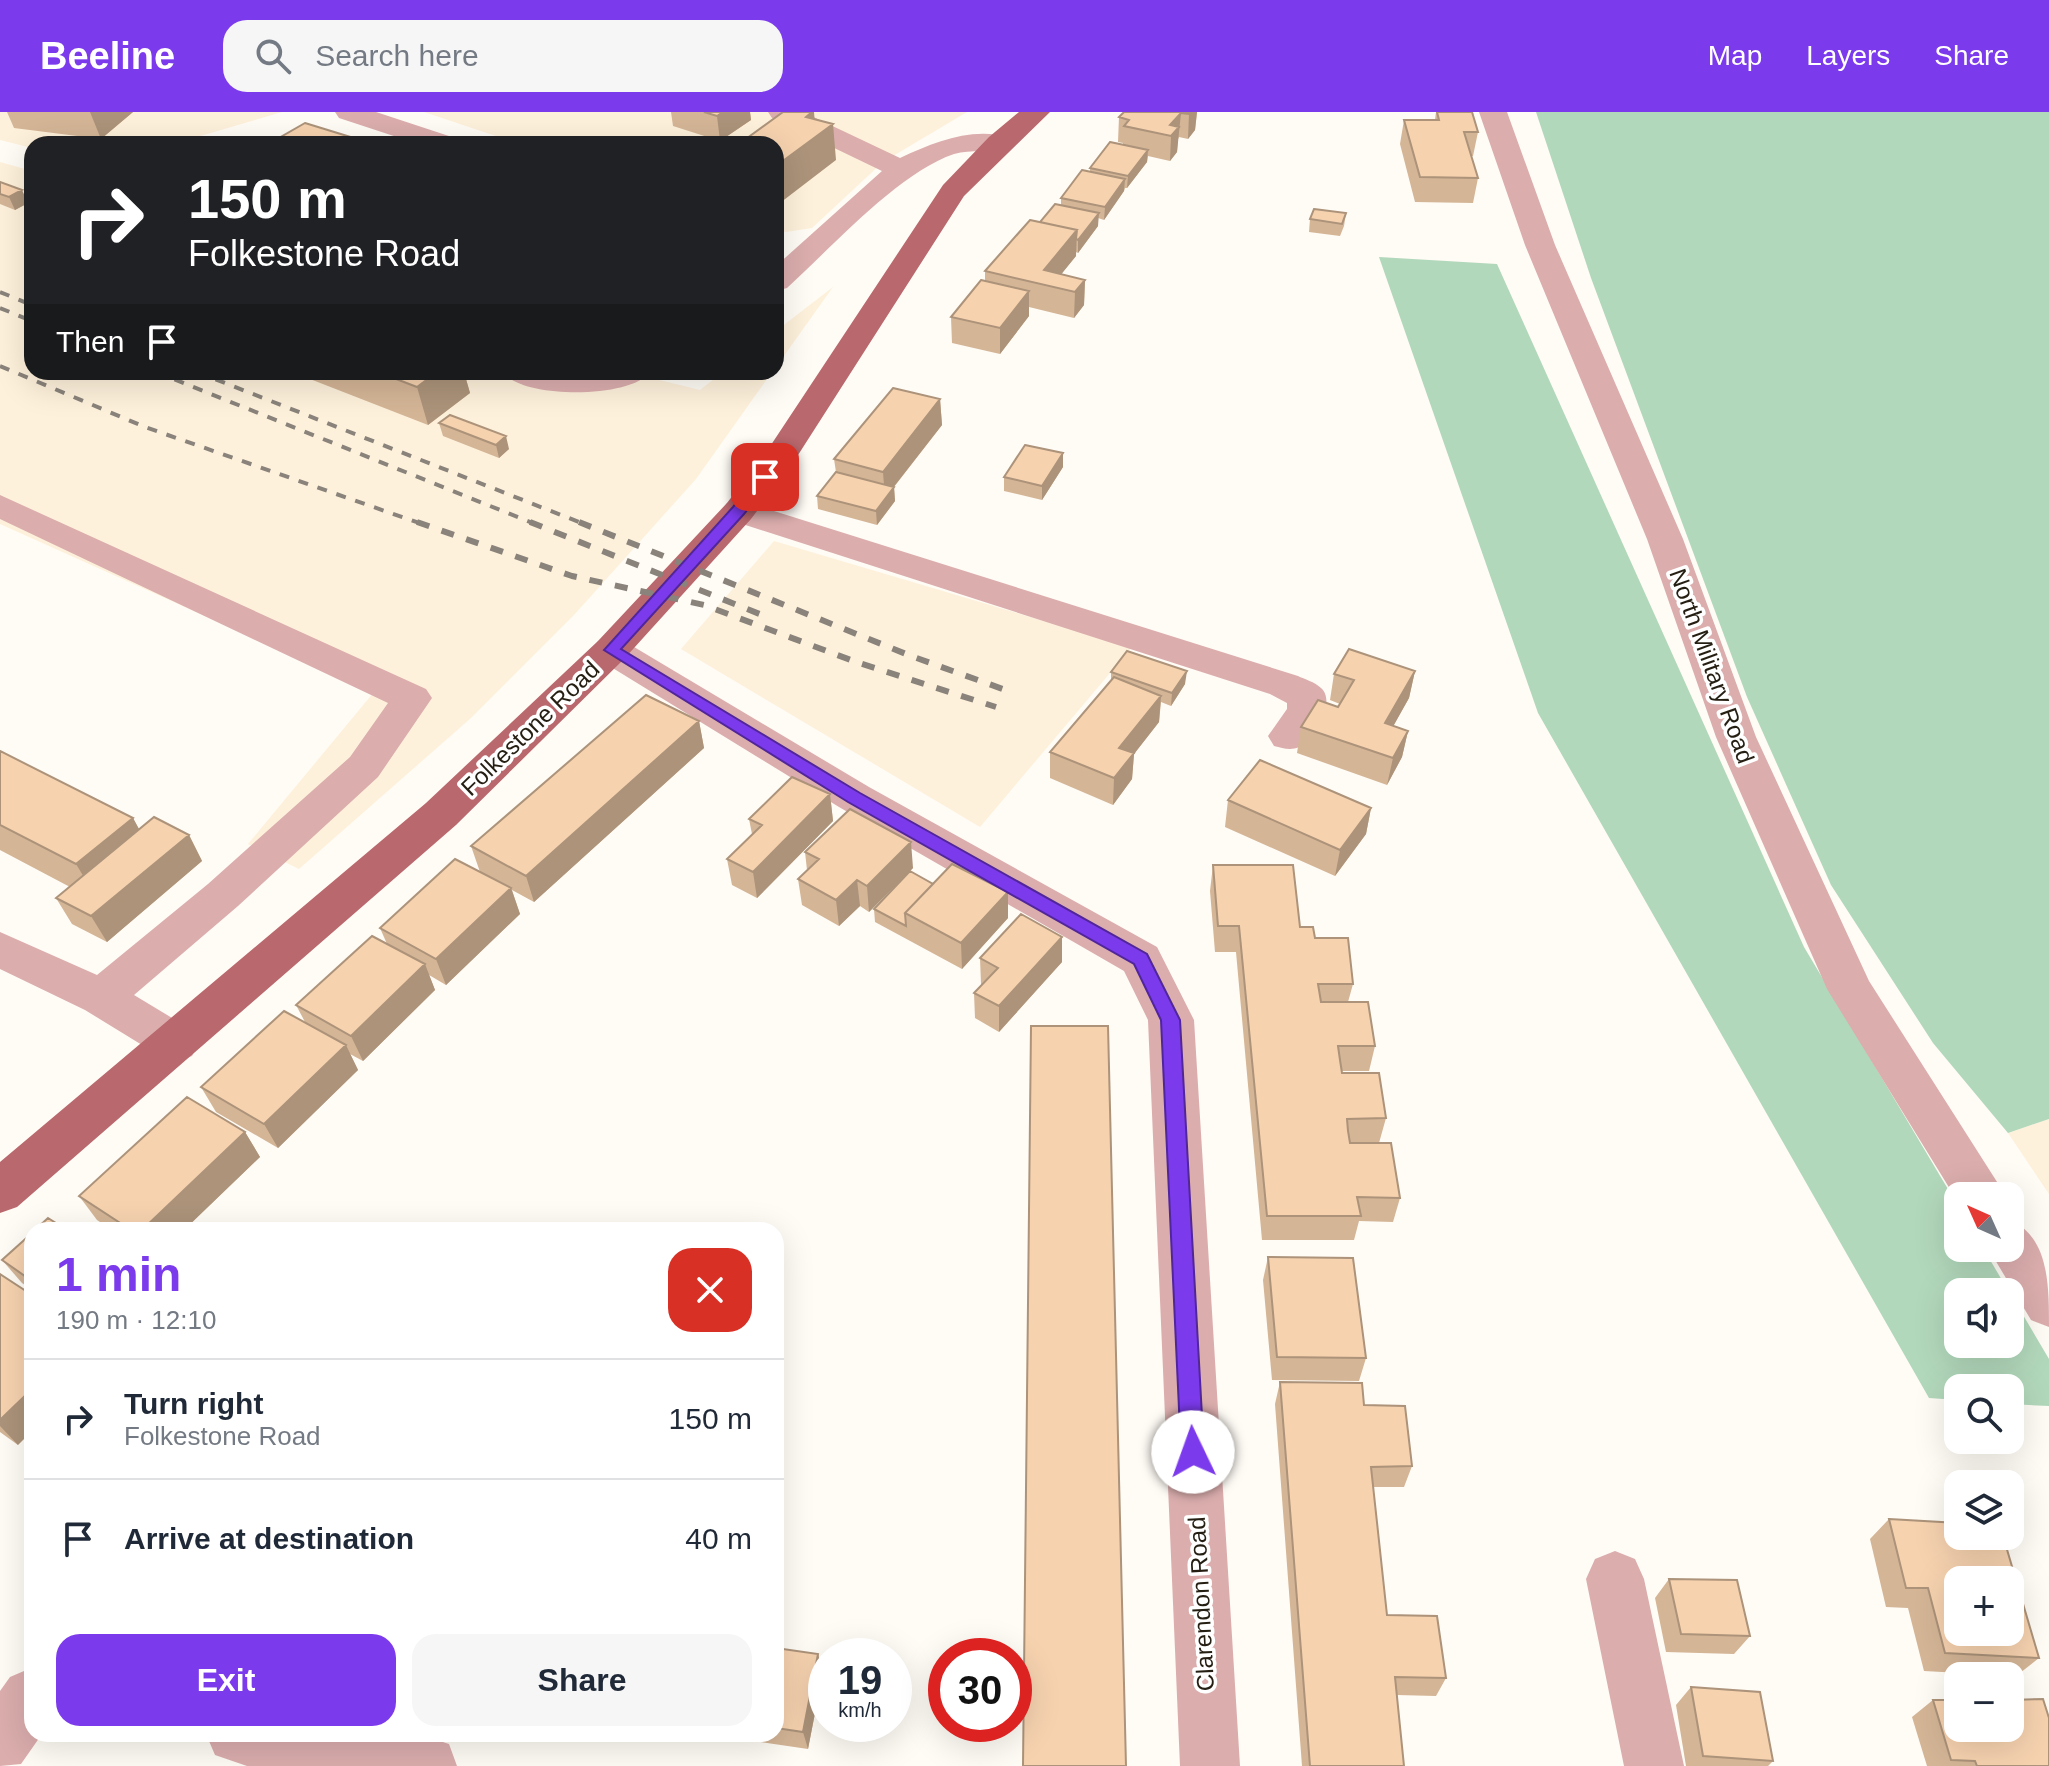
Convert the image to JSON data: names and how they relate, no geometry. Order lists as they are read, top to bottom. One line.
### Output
{"streets":{"main road":["Folkestone Road"],"street":["North Military Road","Clarendon Road"]},"crossings":[["Folkestone Road","Clarendon Road"]],"north":"top left","page":{"header":"Beeline","search":"Search here","nav":["Map","Layers","Share"],"turn":["150 m","Folkestone Road"],"then":"Then","map_buttons":["+","−"],"heading":["1 min","190 m · 12:10"],"list":[{"name":"Turn right","note":"Folkestone Road","value":"150 m"},{"name":"Arrive at destination","value":"40 m"}],"buttons":["Exit","Share"],"speed":"19 km/h","limit":"30"}}
